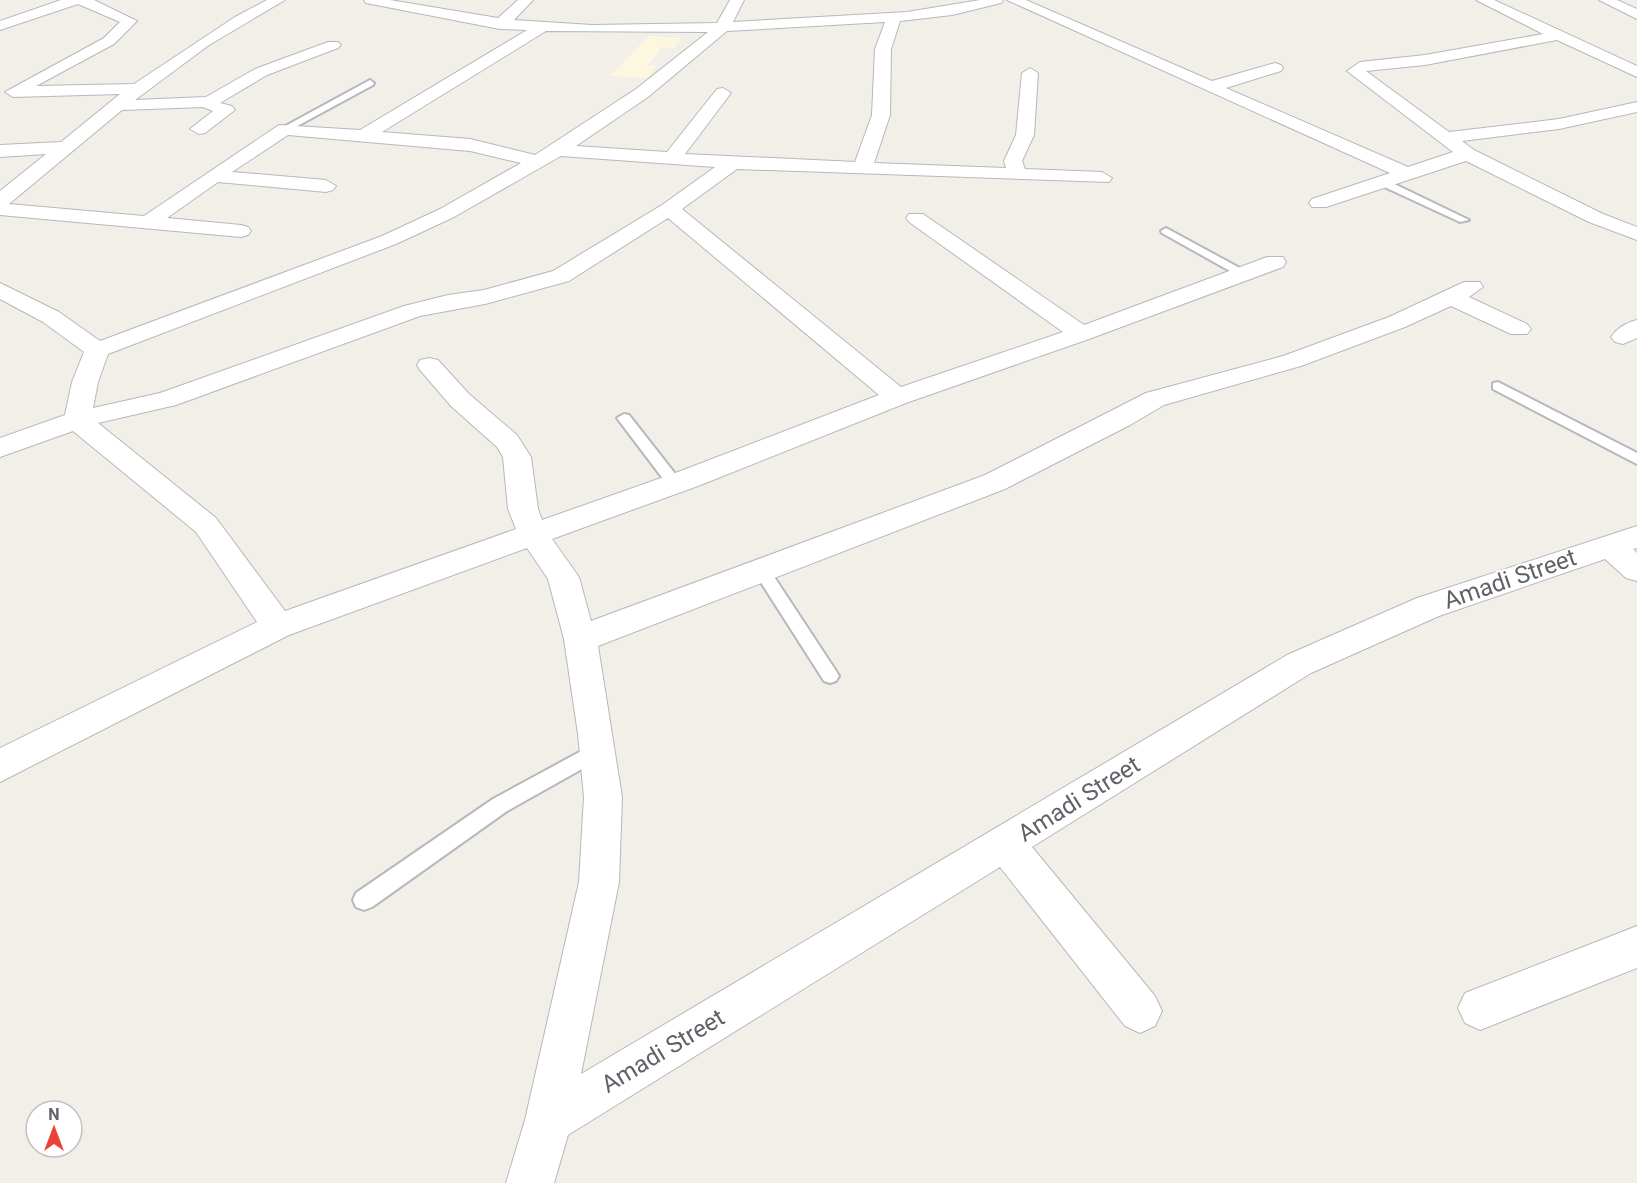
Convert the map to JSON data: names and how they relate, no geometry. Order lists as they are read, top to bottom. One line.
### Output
{"streets":{"street":["Amadi Street"]},"north":"top"}
